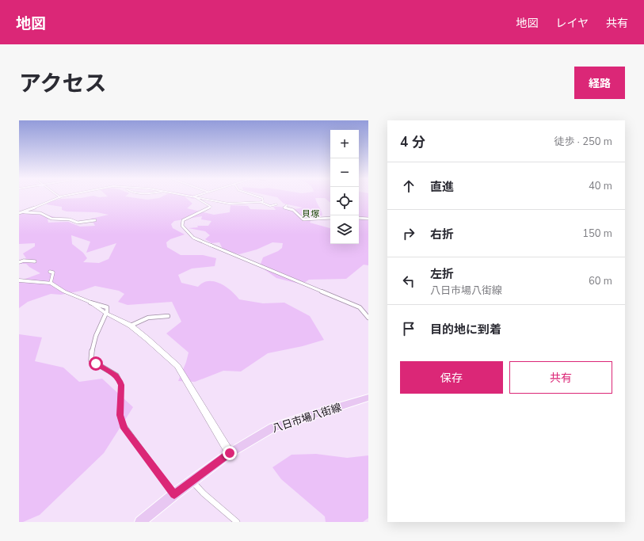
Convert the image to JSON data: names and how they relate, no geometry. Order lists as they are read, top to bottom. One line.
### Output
{"streets":{"main road":["八日市場八街線"]},"districts":["貝塚"],"page":{"header":"地図","nav":["地図","レイヤ","共有"],"title":"アクセス","buttons":["経路",["保存","共有"]],"heading":["4 分","徒歩 · 250 m"],"map_buttons":["+","−"],"list":[["直進","40 m"],["右折","150 m"],["左折","八日市場八街線","60 m"],"目的地に到着"]}}
